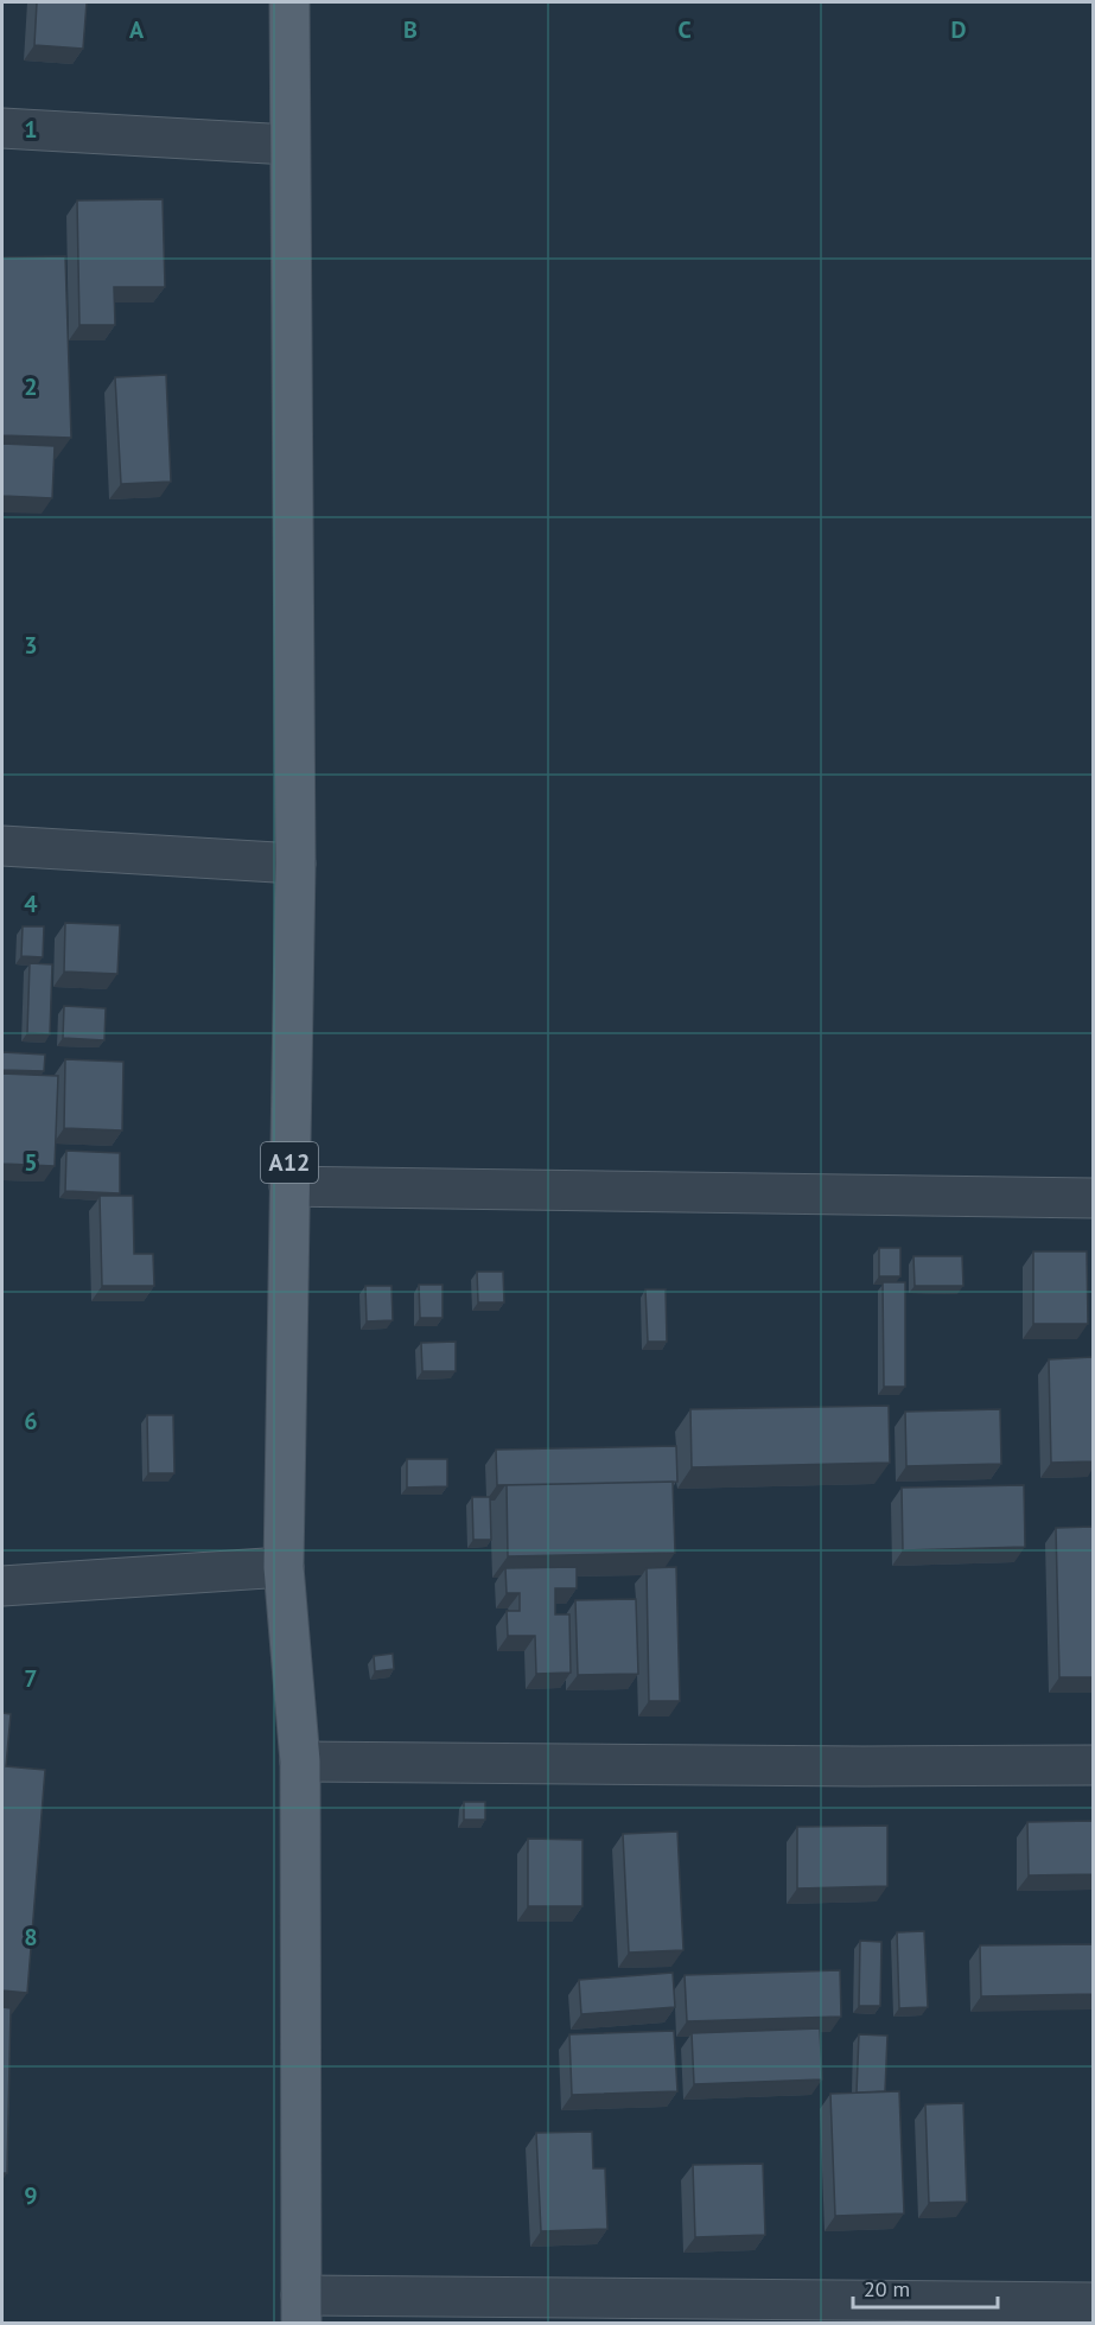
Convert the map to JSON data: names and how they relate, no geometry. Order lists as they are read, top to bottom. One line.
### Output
{"streets":{"main road":["A12"]},"scale_bar":"20 m","grid":{"columns":["A","B","C","D"],"rows":["1","2","3","4","5","6","7","8","9"]}}
